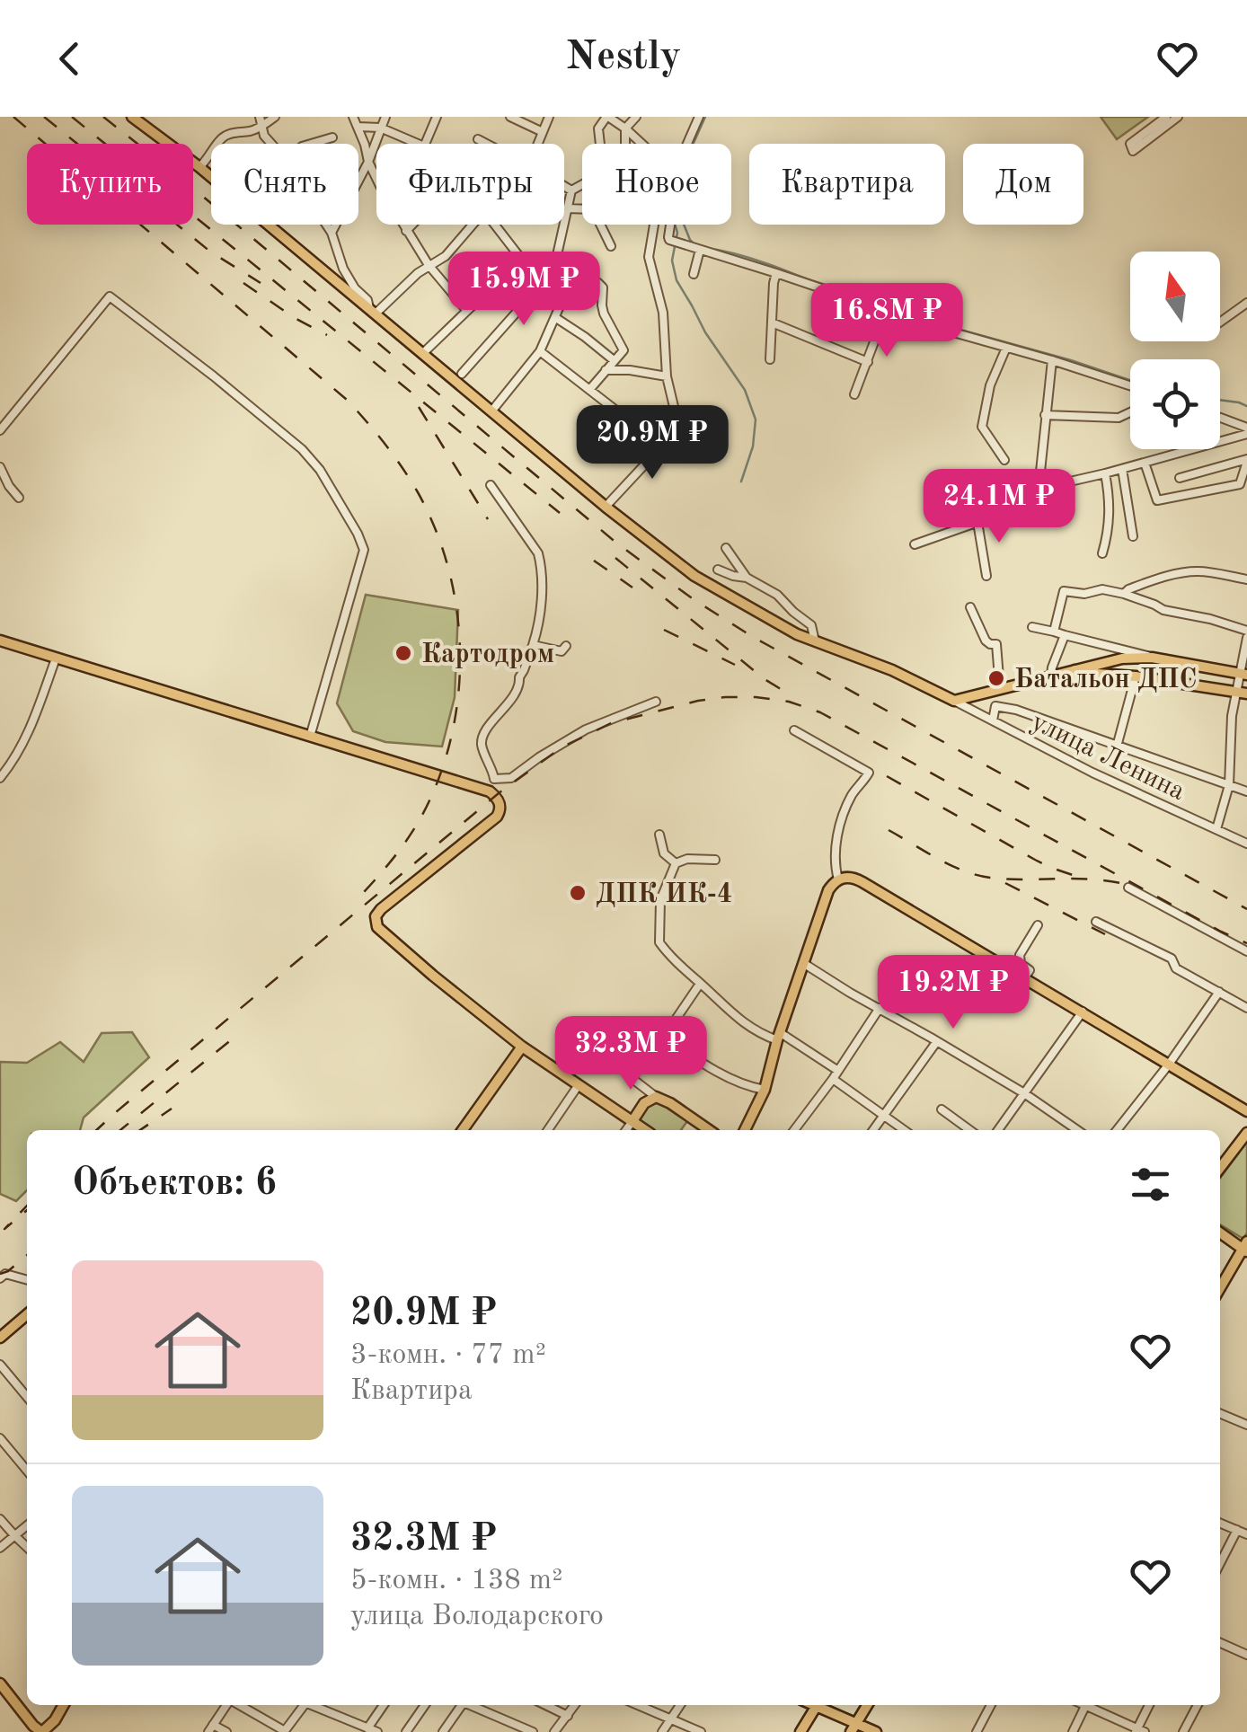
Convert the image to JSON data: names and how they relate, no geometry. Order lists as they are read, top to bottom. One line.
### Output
{"streets":{"street":["улица Ленина"]},"places":["Картодром","Батальон ДПС","ДПК ИК-4"],"north":"top","page":{"header":"Nestly","chip":["Купить","Снять","Фильтры","Новое","Квартира","Дом"],"price":["15.9M ₽","16.8M ₽","20.9M ₽","24.1M ₽","19.2M ₽","32.3M ₽"],"heading":"Объектов: 6","list":[{"name":"20.9M ₽","note":"3-комн. · 77 m² · Квартира"},{"name":"32.3M ₽","note":"5-комн. · 138 m² · улица Володарского"}]}}
